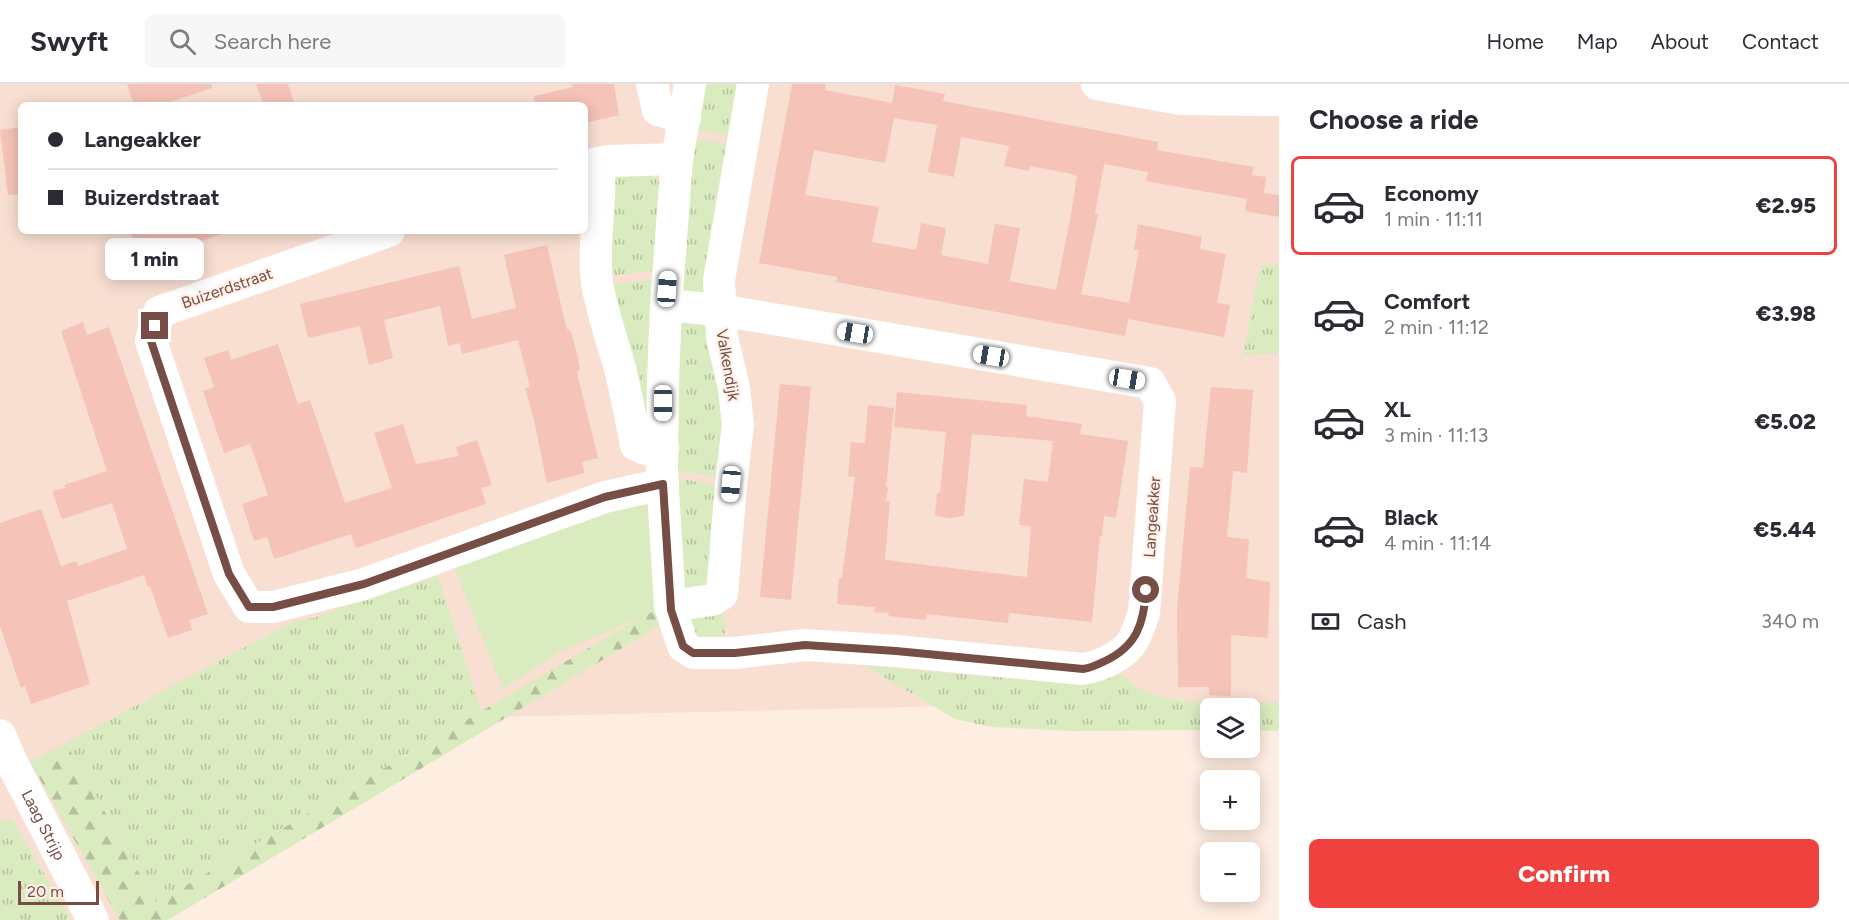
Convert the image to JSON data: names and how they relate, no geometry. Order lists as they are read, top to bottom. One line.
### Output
{"streets":{"street":["Buizerdstraat","Valkendijk","Langeakker","Laag Strijp"]},"crossings":[["Valkendijk","Langeakker"]],"scale_bar":"20 m","page":{"header":"Swyft","search":"Search here","nav":["Home","Map","About","Contact"],"heading":"Choose a ride","banner":["Langeakker","Buizerdstraat"],"list":[{"name":"Economy","note":"1 min · 11:11","value":"€2.95"},{"name":"Comfort","note":"2 min · 11:12","value":"€3.98"},{"name":"XL","note":"3 min · 11:13","value":"€5.02"},{"name":"Black","note":"4 min · 11:14","value":"€5.44"}],"bubble":"1 min","pay":["Cash","340 m"],"map_buttons":["+","−"],"buttons":"Confirm","scale":"20 m"}}
